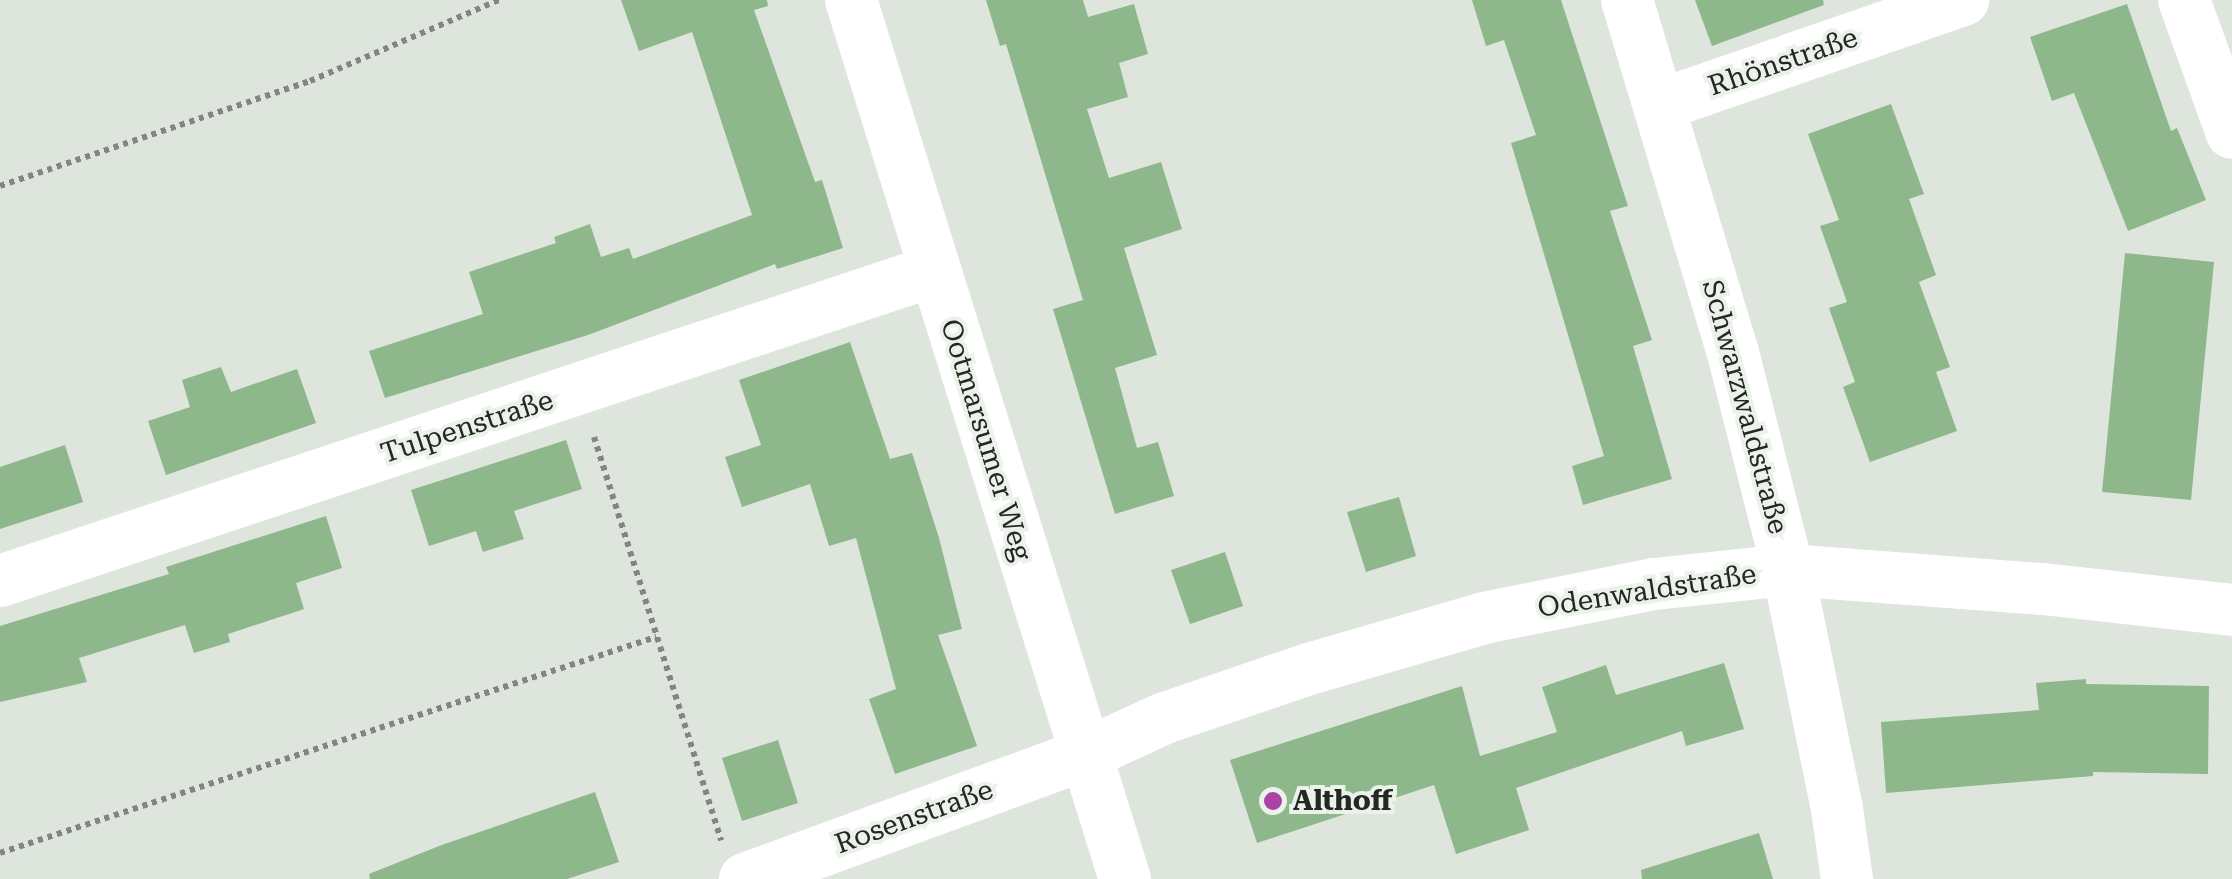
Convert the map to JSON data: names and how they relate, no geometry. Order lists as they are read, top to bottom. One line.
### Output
{"streets":{"street":["Rhönstraße","Schwarzwaldstraße","Tulpenstraße","Ootmarsumer Weg","Odenwaldstraße","Rosenstraße"]},"crossings":[["Rhönstraße","Schwarzwaldstraße"],["Schwarzwaldstraße","Odenwaldstraße"],["Tulpenstraße","Ootmarsumer Weg"],["Ootmarsumer Weg","Odenwaldstraße"],["Ootmarsumer Weg","Rosenstraße"],["Odenwaldstraße","Rosenstraße"]],"places":["Althoff"]}
